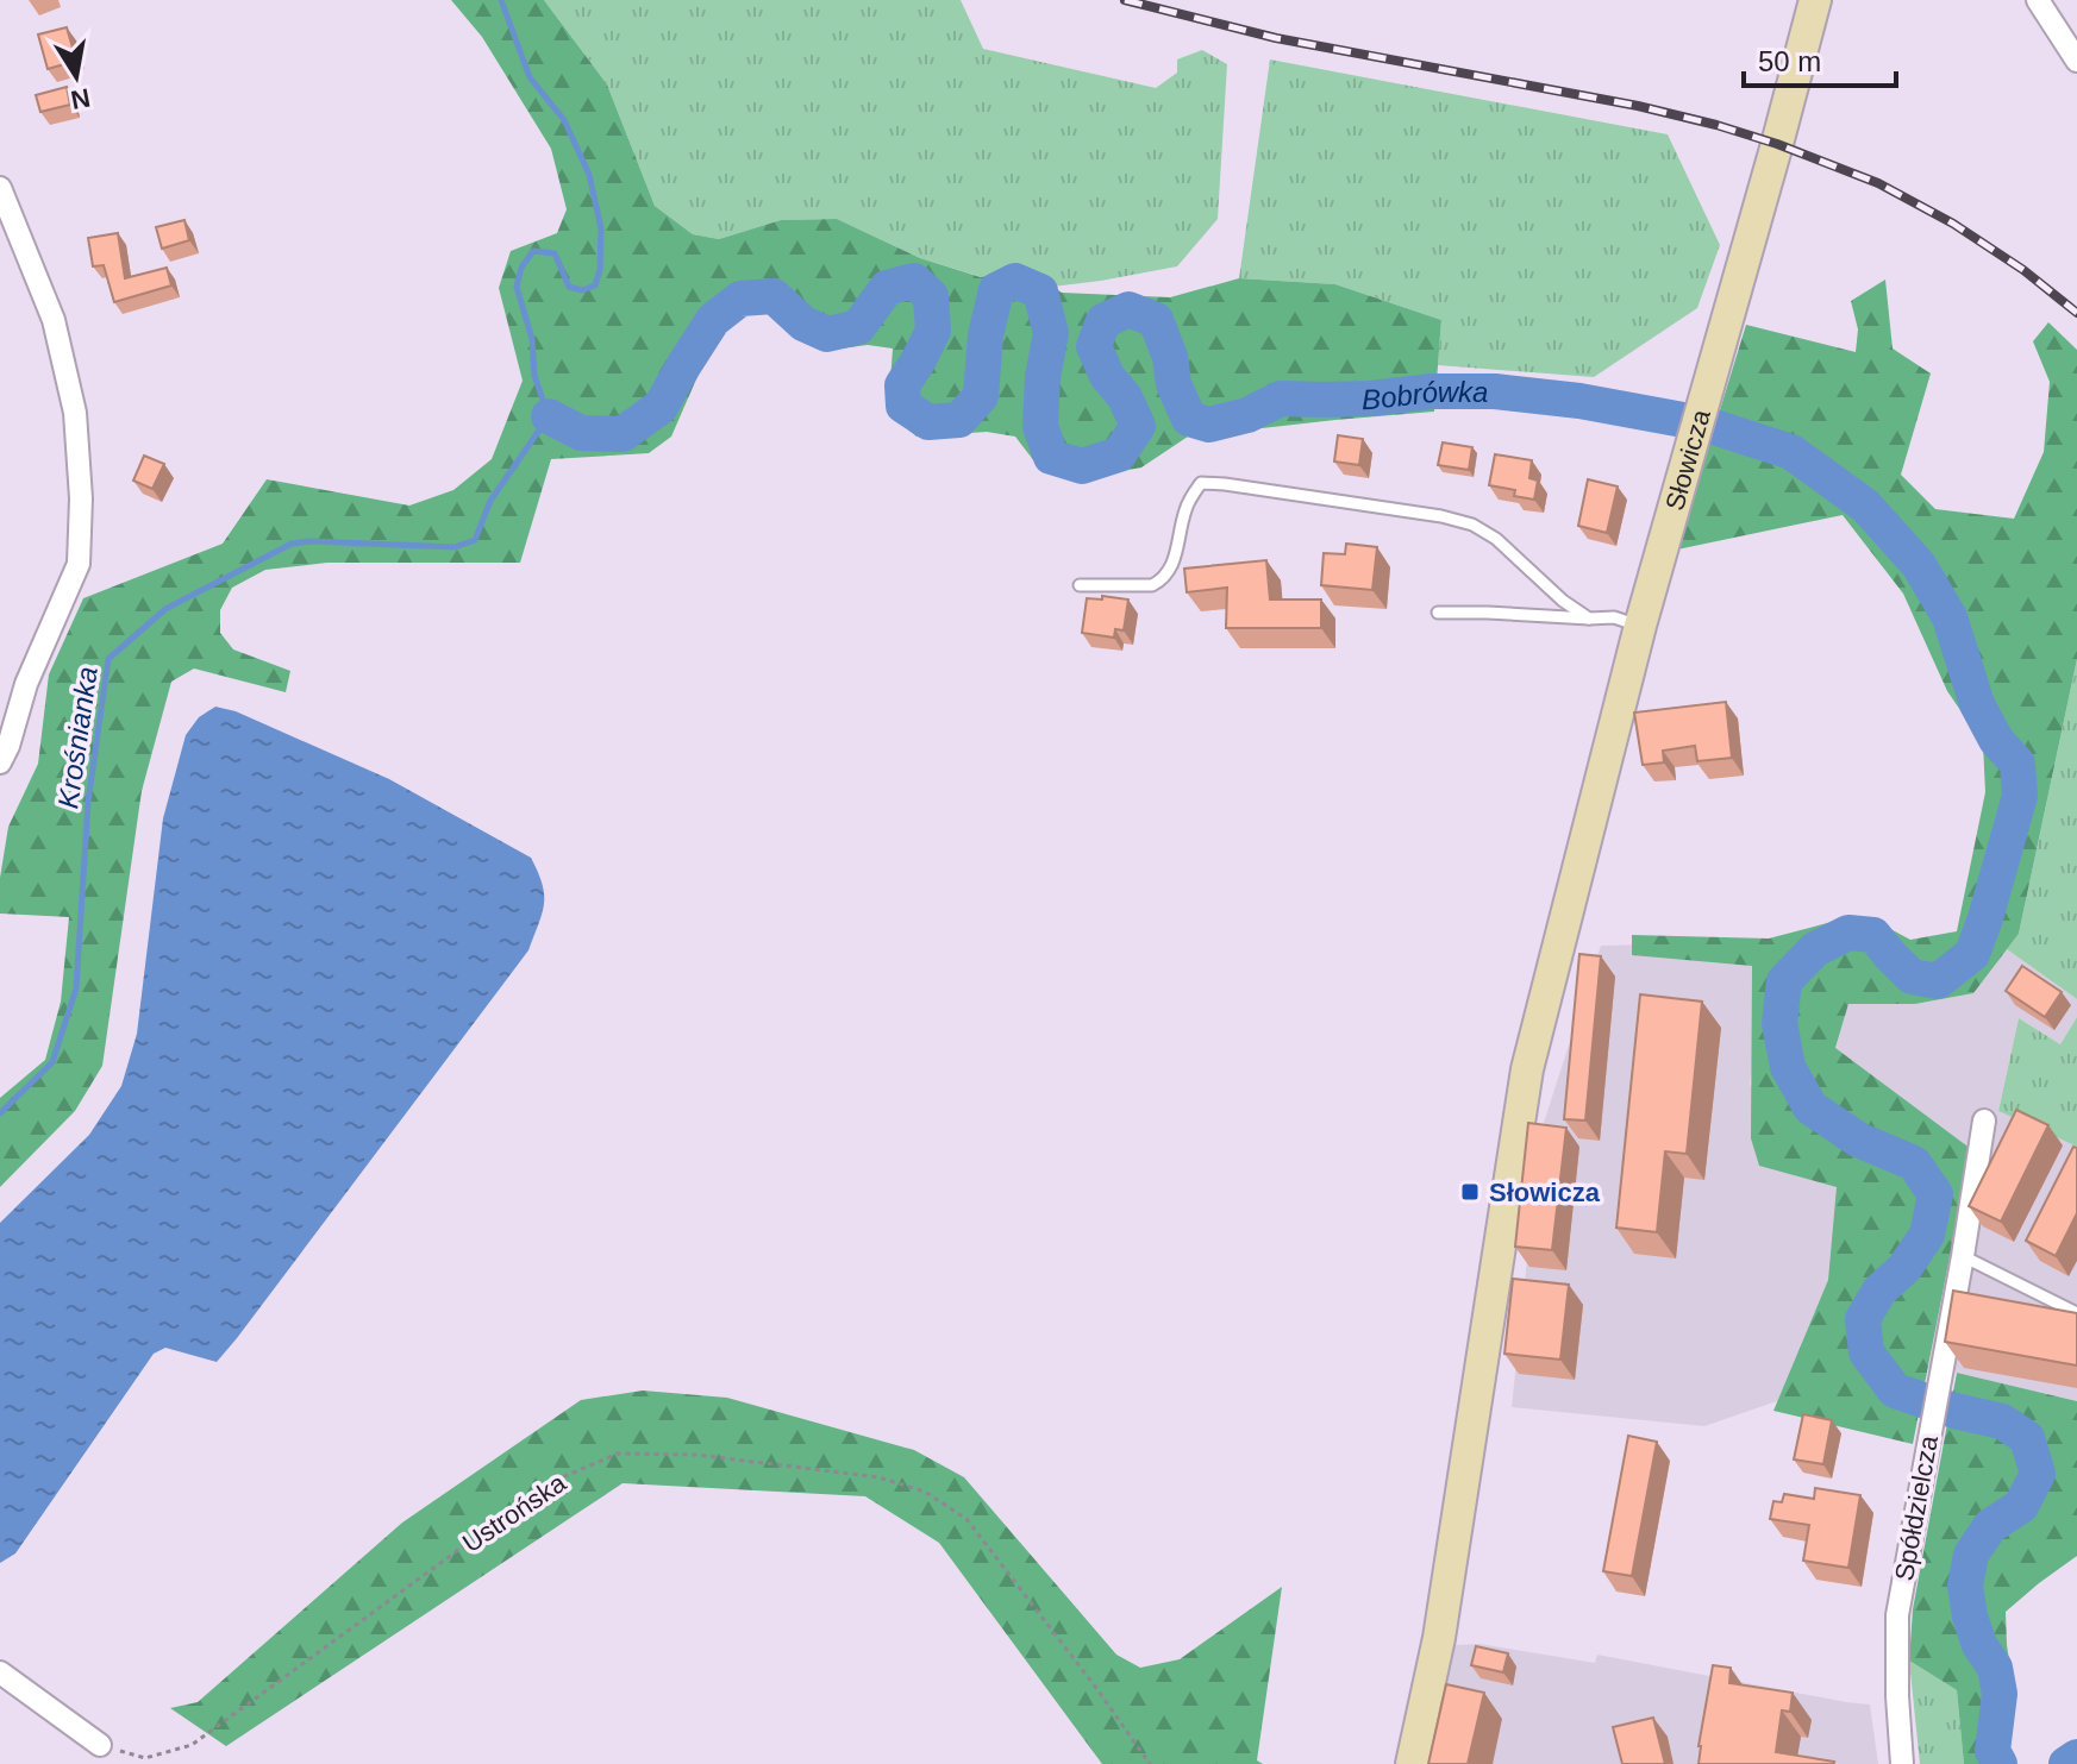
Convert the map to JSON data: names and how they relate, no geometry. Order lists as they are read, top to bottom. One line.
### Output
{"streets":{"street":["Słowicza","Spółdzielcza"],"path":["Ustrońska"]},"water":["Bobrówka","Krośnianka"],"places":{"transit":["Słowicza"]},"scale_bar":"50 m","north":"bottom"}
